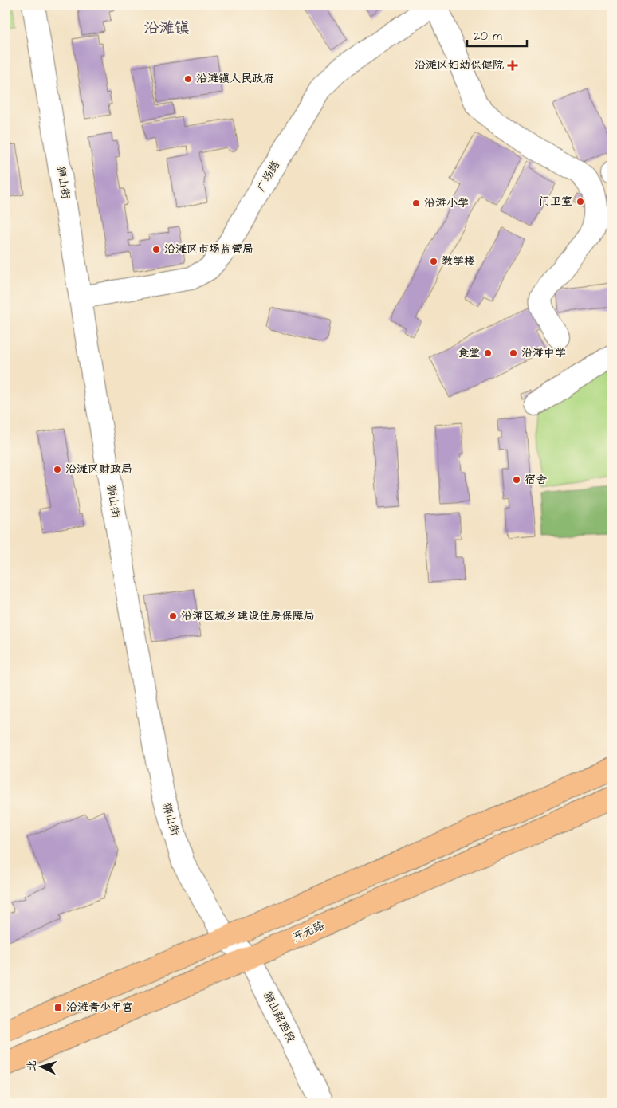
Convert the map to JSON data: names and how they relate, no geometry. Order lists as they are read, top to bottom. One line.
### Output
{"streets":{"main road":["开元路"],"street":["广场路","狮山街","狮山路西段"]},"crossings":[["广场路","狮山街"],["狮山街","狮山路西段"],["开元路","狮山路西段"]],"districts":["沿滩镇"],"places":{"health":["沿滩区妇幼保健院"],"other":["沿滩镇人民政府","门卫室","沿滩小学","沿滩区市场监管局","教学楼","食堂","沿滩中学","沿滩区财政局","宿舍","沿滩区城乡建设住房保障局"],"transit":["沿滩青少年宫"]},"scale_bar":"20 m","north":"left"}
